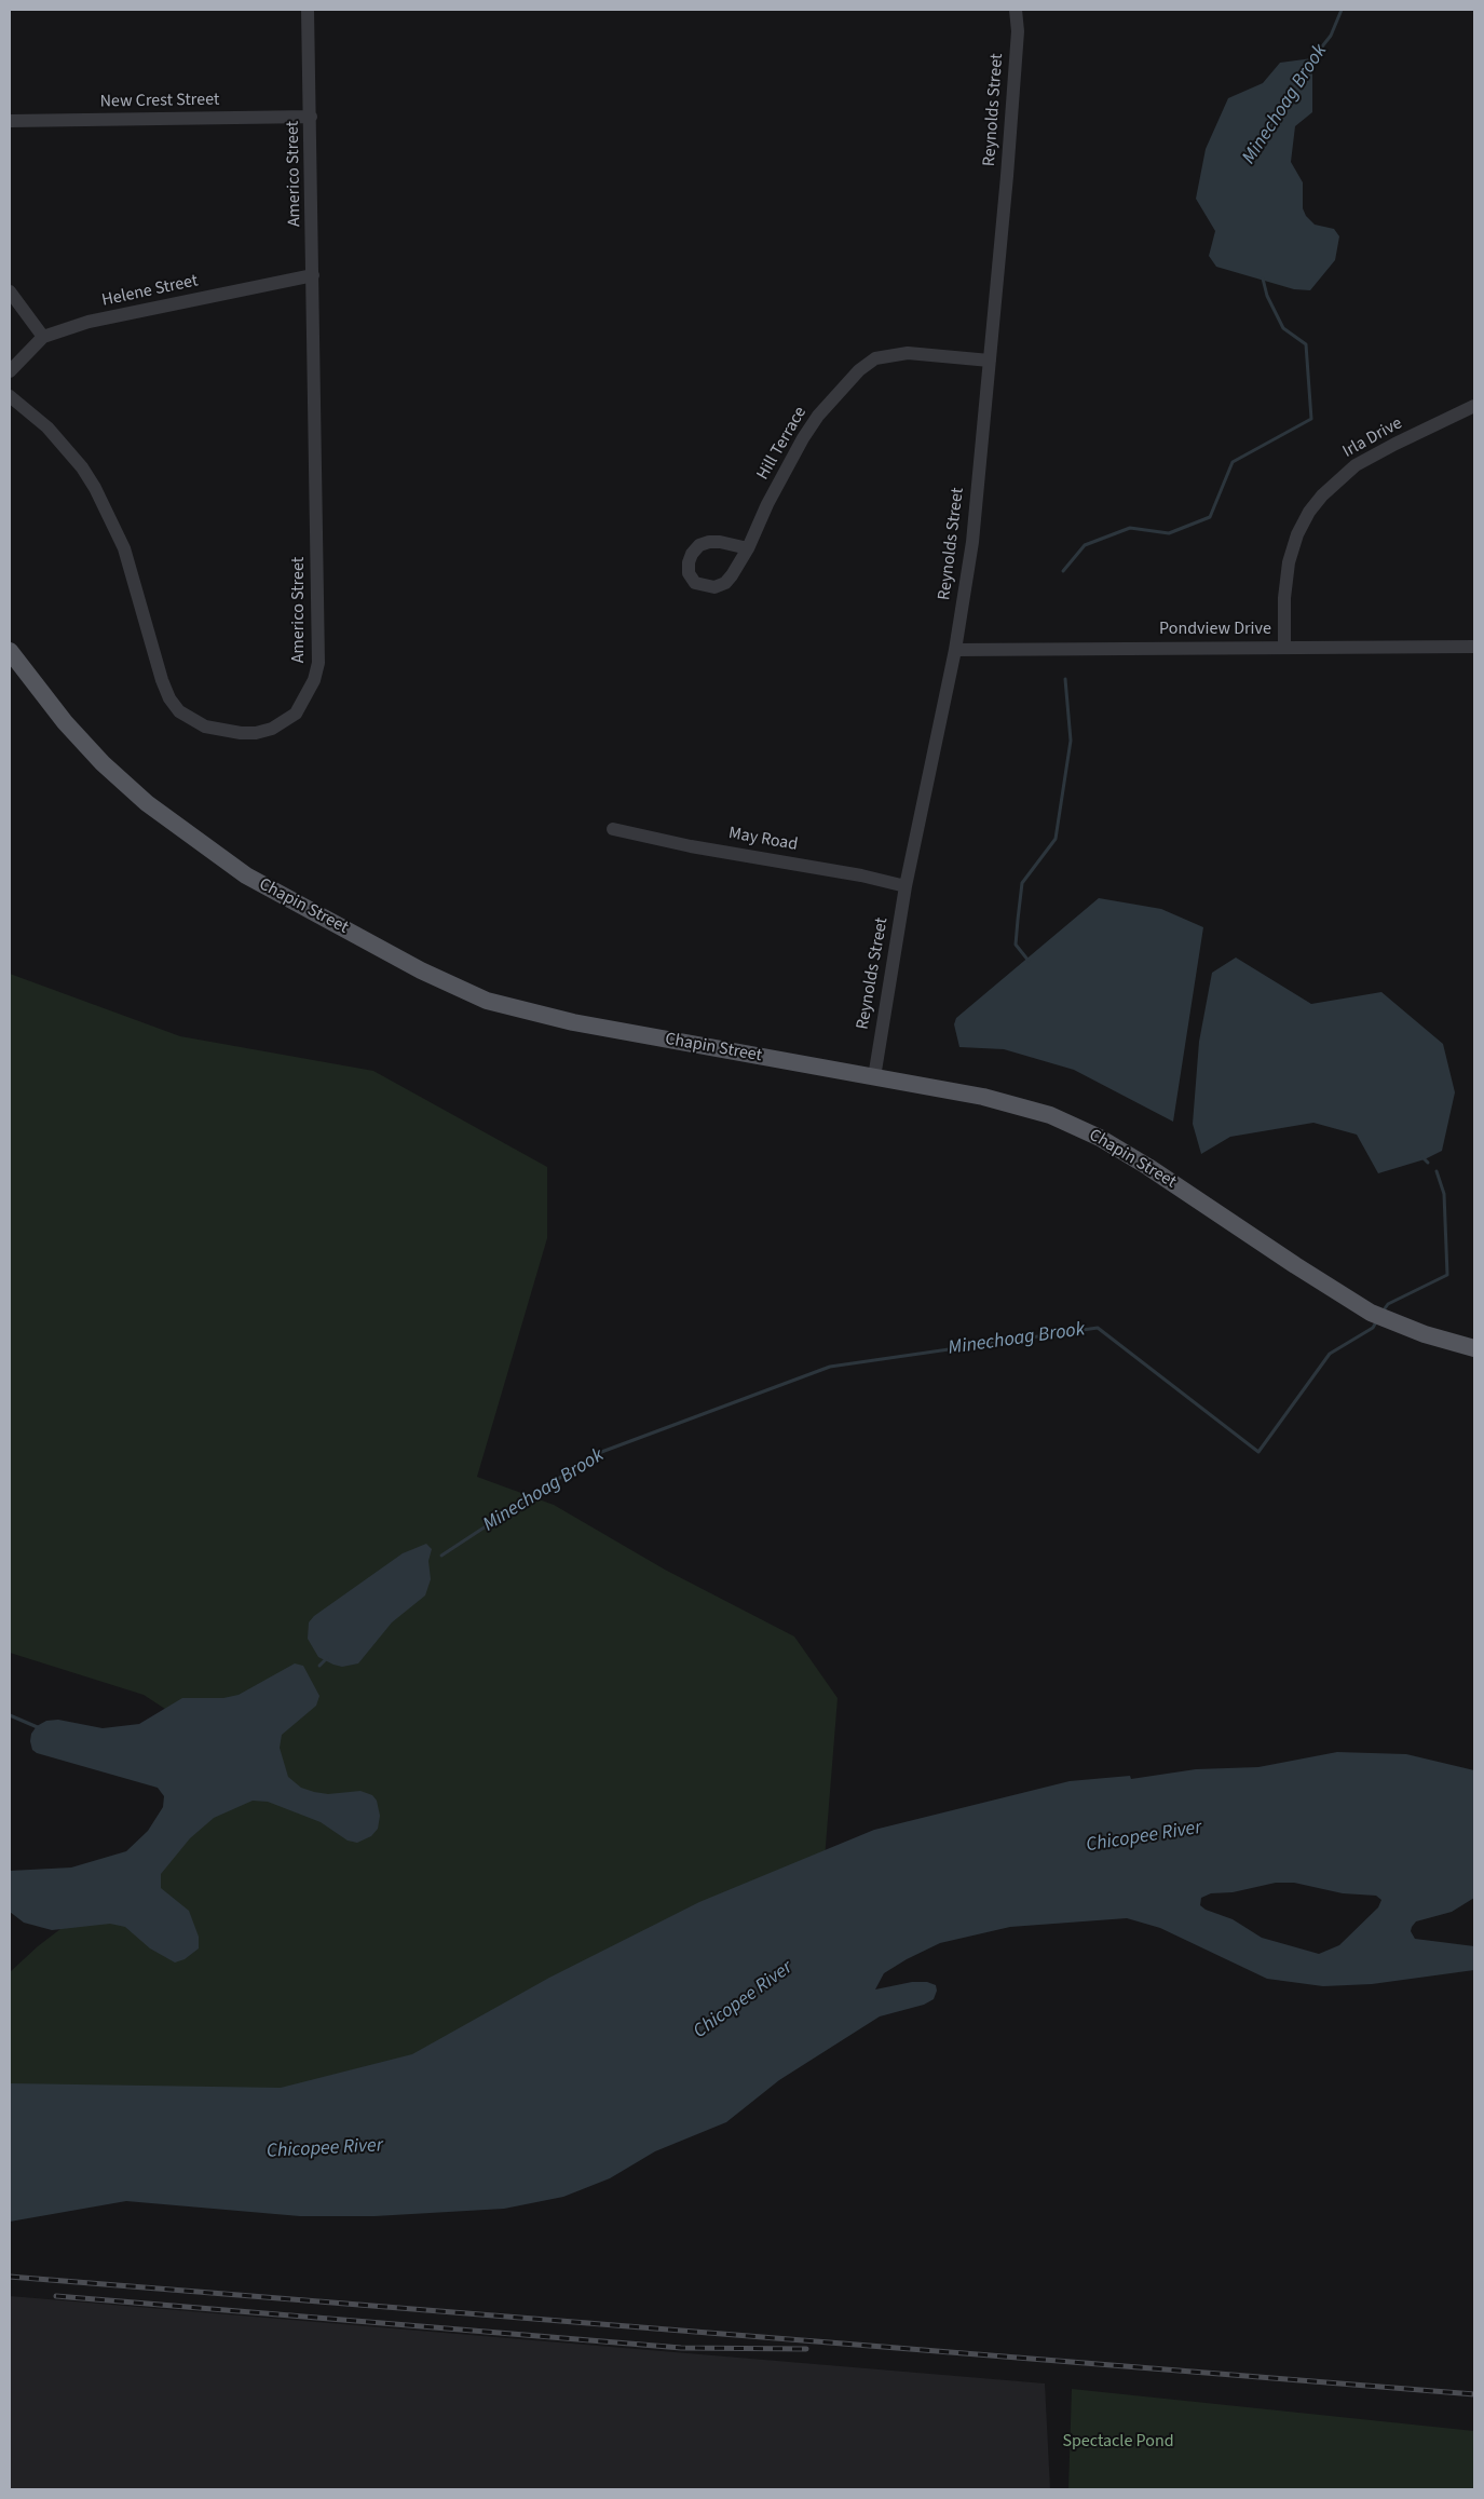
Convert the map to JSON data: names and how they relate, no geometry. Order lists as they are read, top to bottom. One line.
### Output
{"streets":{"main road":["Chapin Street"],"street":["New Crest Street","Reynolds Street","Americo Street","Helene Street","Irla Drive","Hill Terrace","Pondview Drive","May Road"]},"crossings":[["New Crest Street","Americo Street"],["Reynolds Street","Hill Terrace"],["Reynolds Street","Pondview Drive"],["Reynolds Street","May Road"],["Reynolds Street","Chapin Street"],["Americo Street","Helene Street"],["Irla Drive","Pondview Drive"]],"water":["Minechoag Brook","Chicopee River"],"parks":["Spectacle Pond"]}
